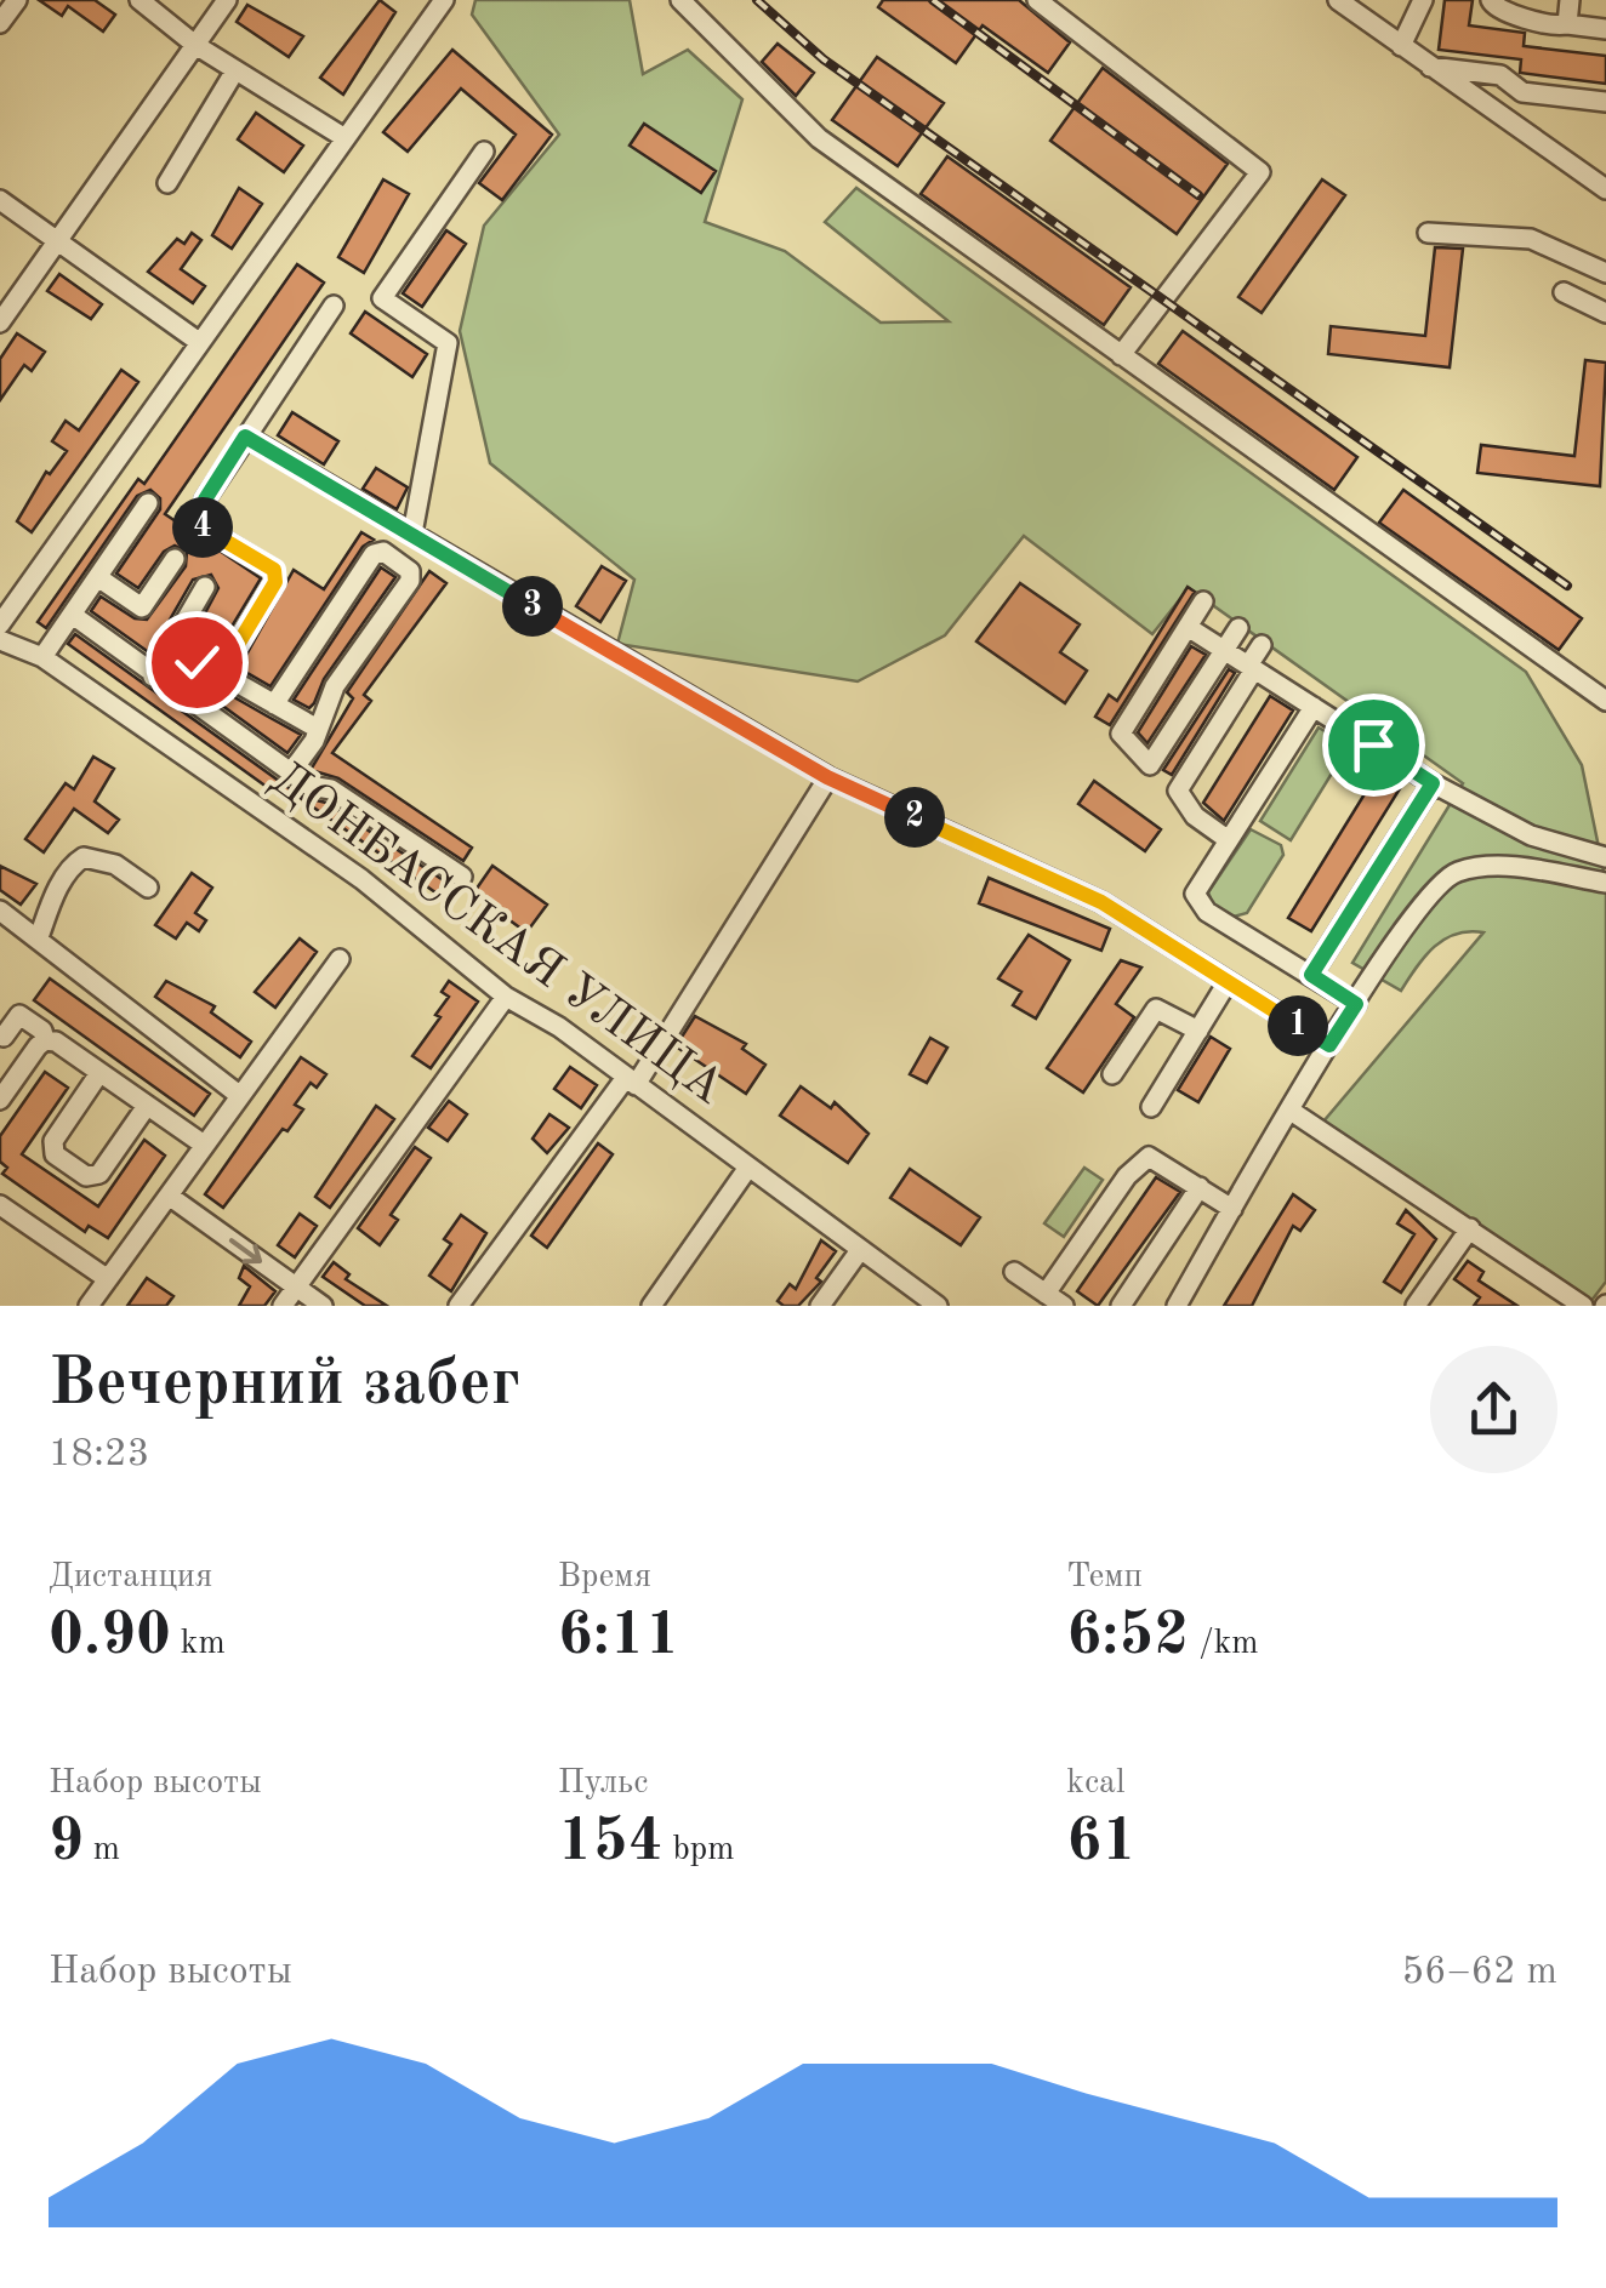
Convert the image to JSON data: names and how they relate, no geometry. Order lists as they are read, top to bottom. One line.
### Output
{"streets":{"street":["ДОНБАССКАЯ УЛИЦА"]},"page":{"pins":["4","3","2","1"],"heading":["Вечерний забег","18:23"],"stats":[["Дистанция","0.90 km"],["Время","6:11"],["Темп","6:52 /km"],["Набор высоты","9 m"],["Пульс","154 bpm"],["kcal","61"]],"chart":["Набор высоты","56–62 m"]}}
